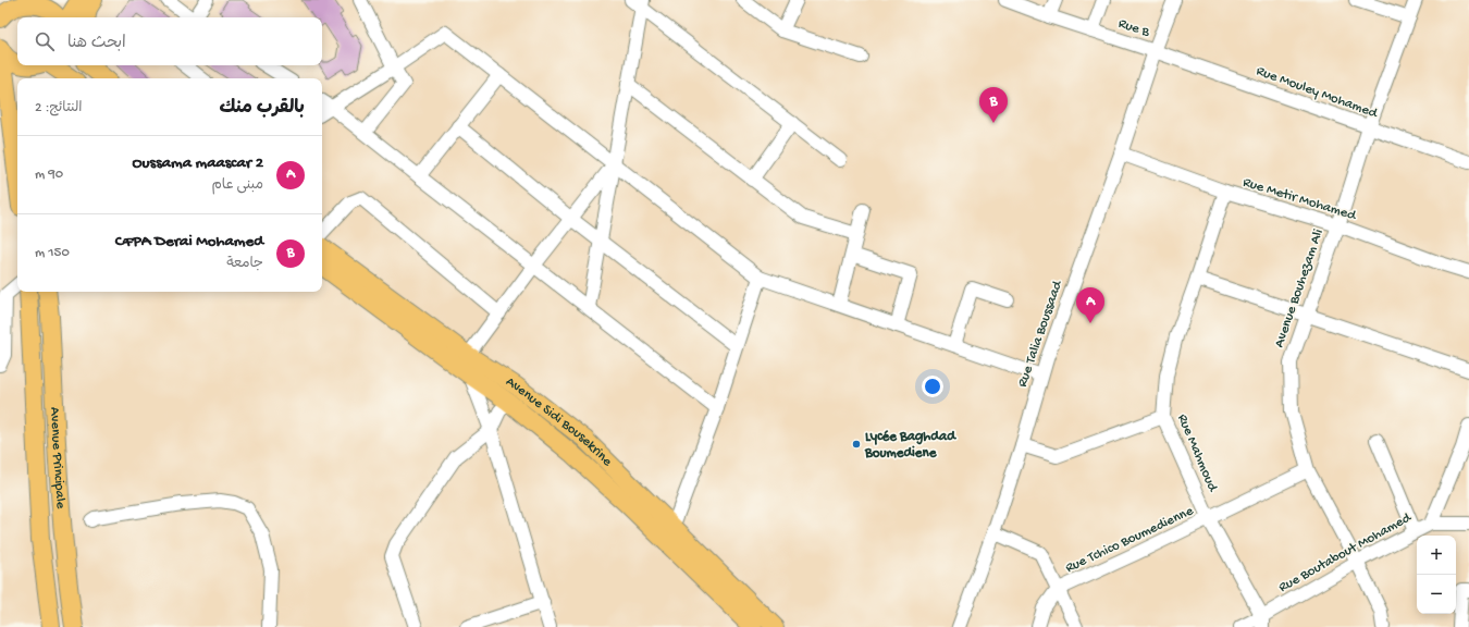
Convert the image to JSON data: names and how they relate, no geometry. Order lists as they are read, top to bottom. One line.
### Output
{"streets":{"main road":["Avenue Sidi Bousekrine","Avenue Principale"],"street":["Rue B","Rue Mouley Mohamed","Rue Metir Mohamed","Avenue Bouhezam Ali","Rue Talia Boussaad","Rue Mahmoud","Rue Tchico Boumedienne","Rue Boutabout Mohamed"]},"crossings":[["Rue B","Rue Mouley Mohamed"],["Rue B","Rue Talia Boussaad"],["Rue Mouley Mohamed","Avenue Bouhezam Ali"],["Rue Mouley Mohamed","Rue Talia Boussaad"],["Rue Metir Mohamed","Avenue Bouhezam Ali"],["Rue Metir Mohamed","Rue Talia Boussaad"],["Rue Metir Mohamed","Rue Mahmoud"],["Avenue Bouhezam Ali","Rue Tchico Boumedienne"],["Avenue Bouhezam Ali","Rue Boutabout Mohamed"],["Rue Mahmoud","Rue Tchico Boumedienne"],["Rue Mahmoud","Rue Boutabout Mohamed"]],"places":["Lycée Baghdad Boumediene"],"page":{"search":"ابحث هنا","heading":["بالقرب منك","النتائج: 2"],"pins":["B","A"],"list":[{"mark":"A","name":"Oussama maascar 2","note":"مبنى عام","value":"90 m"},{"mark":"B","name":"CFPA Derai Mohamed","note":"جامعة","value":"150 m"}],"map_buttons":["+","−"]}}
